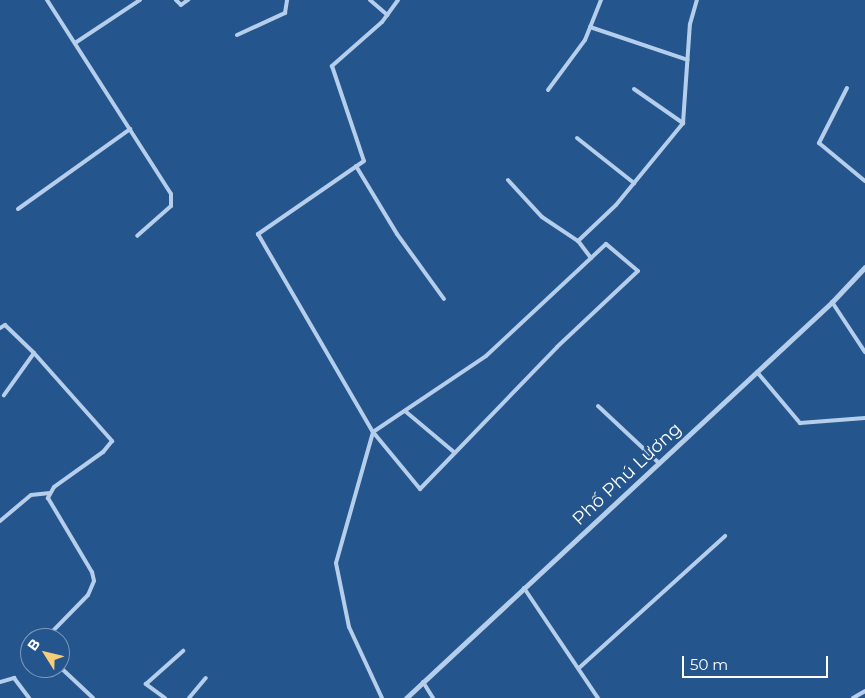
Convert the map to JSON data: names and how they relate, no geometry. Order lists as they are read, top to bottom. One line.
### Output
{"streets":{"street":["Phố Phú Lương"]},"scale_bar":"50 m","north":"top left"}
